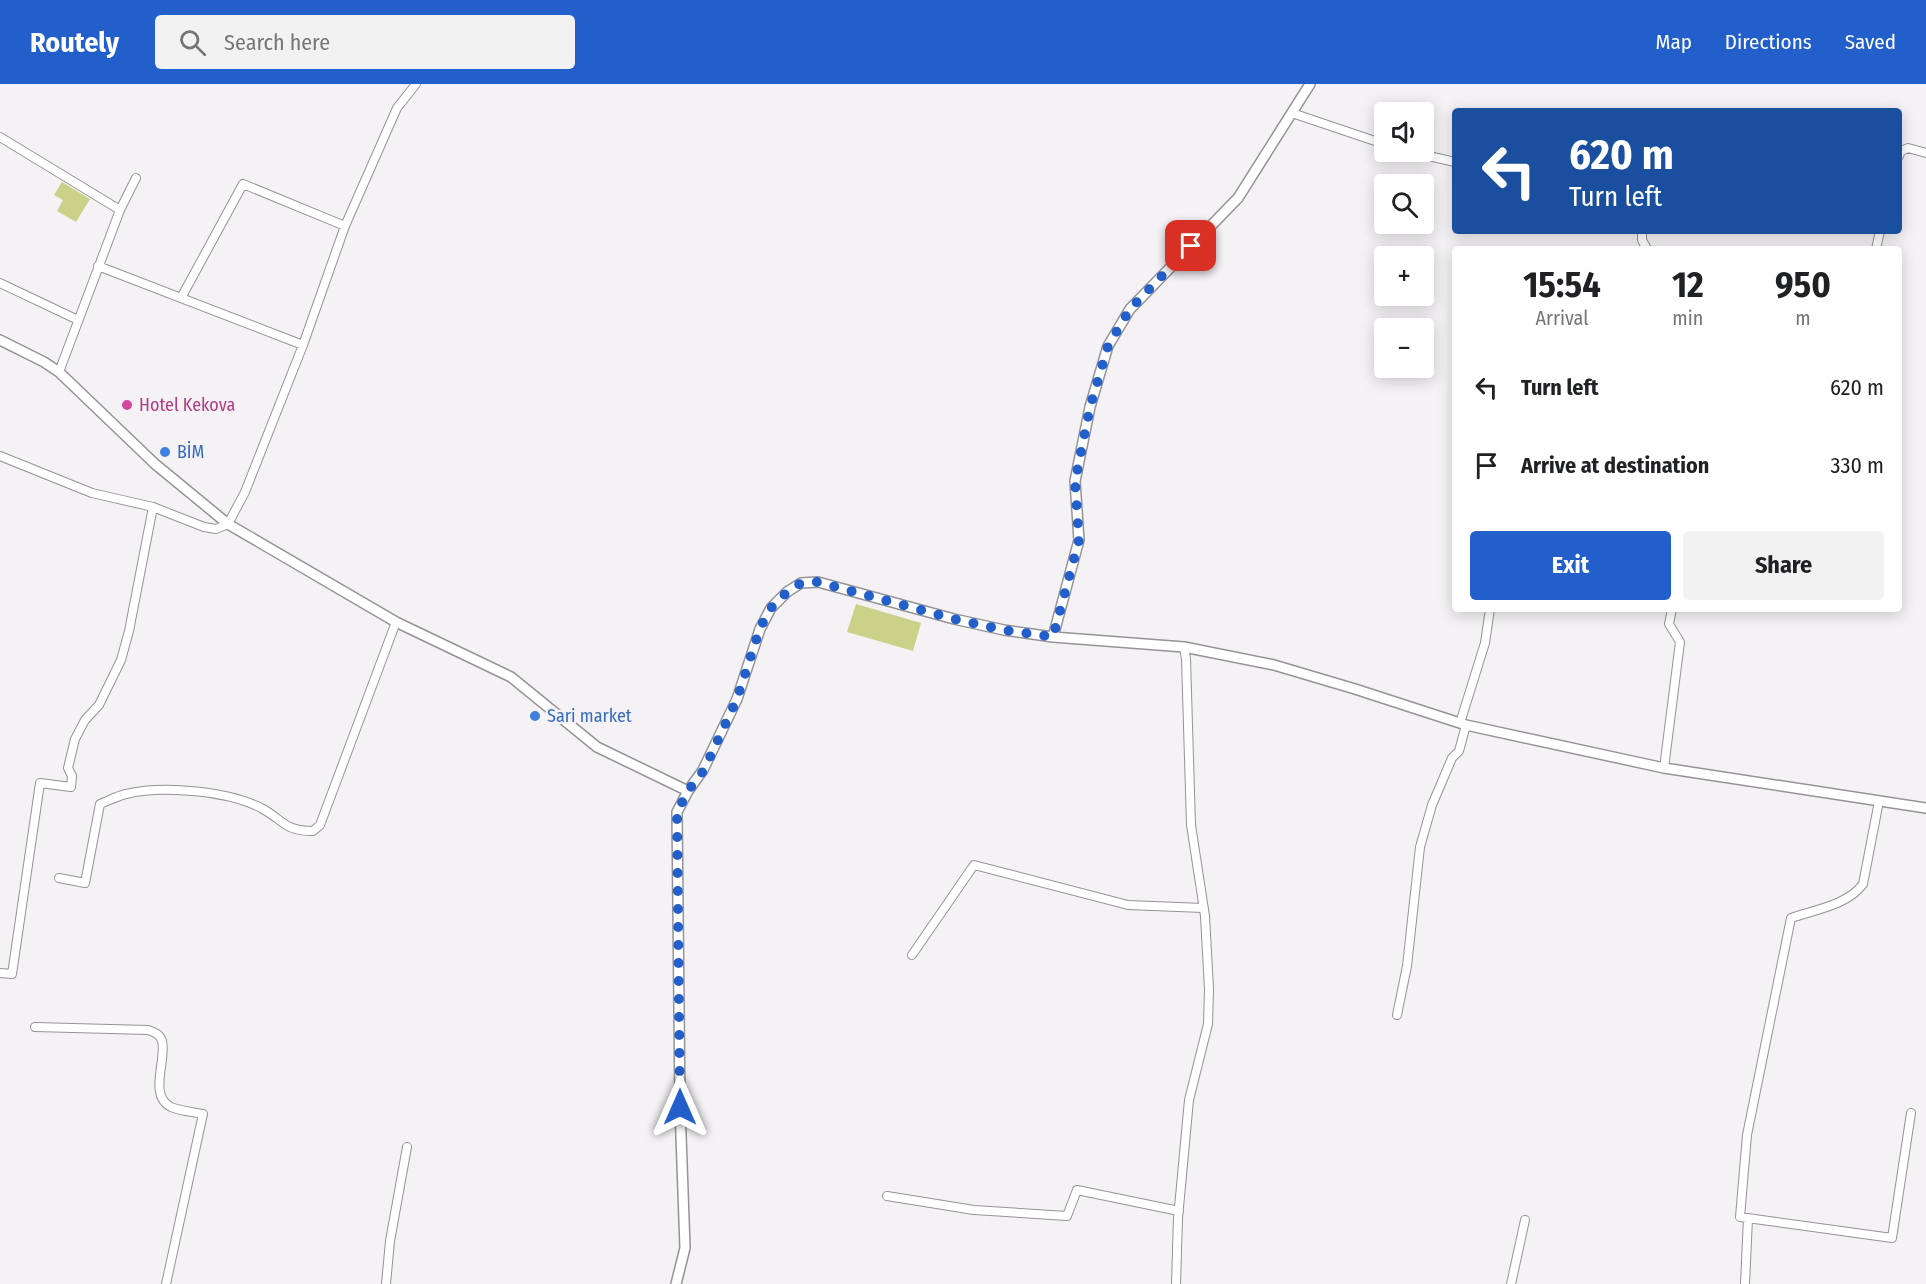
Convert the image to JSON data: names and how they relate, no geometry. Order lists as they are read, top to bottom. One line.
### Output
{"places":["Hotel Kekova","BİM","Sari market"],"page":{"header":"Routely","search":"Search here","nav":["Map","Directions","Saved"],"map_buttons":["+","−"],"turn":["620 m","Turn left"],"eta":["15:54","Arrival","12","min","950","m"],"list":[{"name":"Turn left","value":"620 m"},{"name":"Arrive at destination","value":"330 m"}],"buttons":["Exit","Share"]}}
